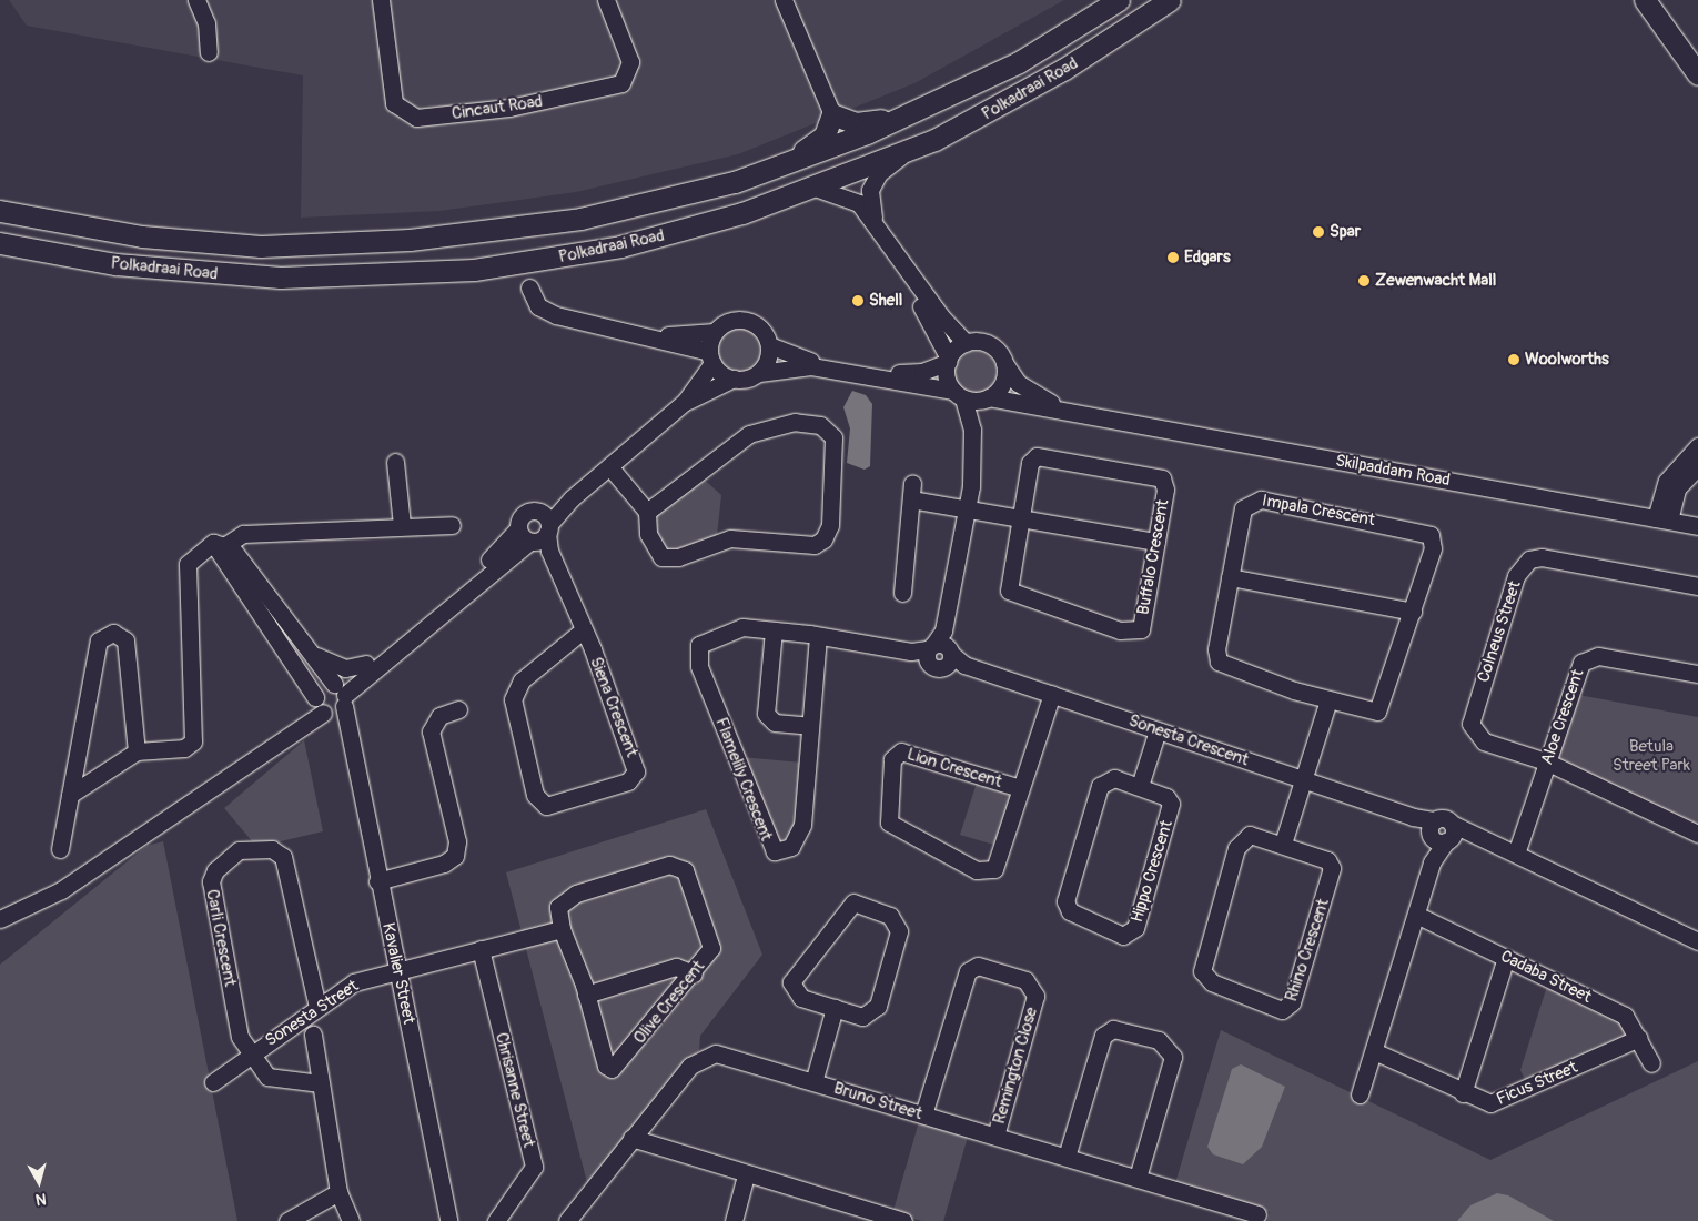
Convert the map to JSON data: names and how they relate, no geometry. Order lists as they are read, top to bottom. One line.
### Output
{"streets":{"main road":["Polkadraai Road"],"street":["Cincaut Road","Skilpaddam Road","Impala Crescent","Buffalo Crescent","Colneus Street","Siena Crescent","Aloe Crescent","Sonesta Crescent","Lion Crescent","Flamelily Crescent","Hippo Crescent","Carli Crescent","Rhino Crescent","Kavalier Street","Cadaba Street","Olive Crescent","Sonesta Street","Remington Close","Ficus Street","Chrisanne Street","Bruno Street"]},"crossings":[["Colneus Street","Aloe Crescent"],["Sonesta Crescent","Lion Crescent"],["Sonesta Crescent","Flamelily Crescent"],["Carli Crescent","Sonesta Street"],["Kavalier Street","Sonesta Street"],["Cadaba Street","Ficus Street"],["Olive Crescent","Sonesta Street"],["Sonesta Street","Chrisanne Street"],["Remington Close","Bruno Street"]],"parks":["Betula Street Park"],"places":["Spar","Edgars","Zewenwacht Mall","Shell","Woolworths"],"north":"bottom"}
